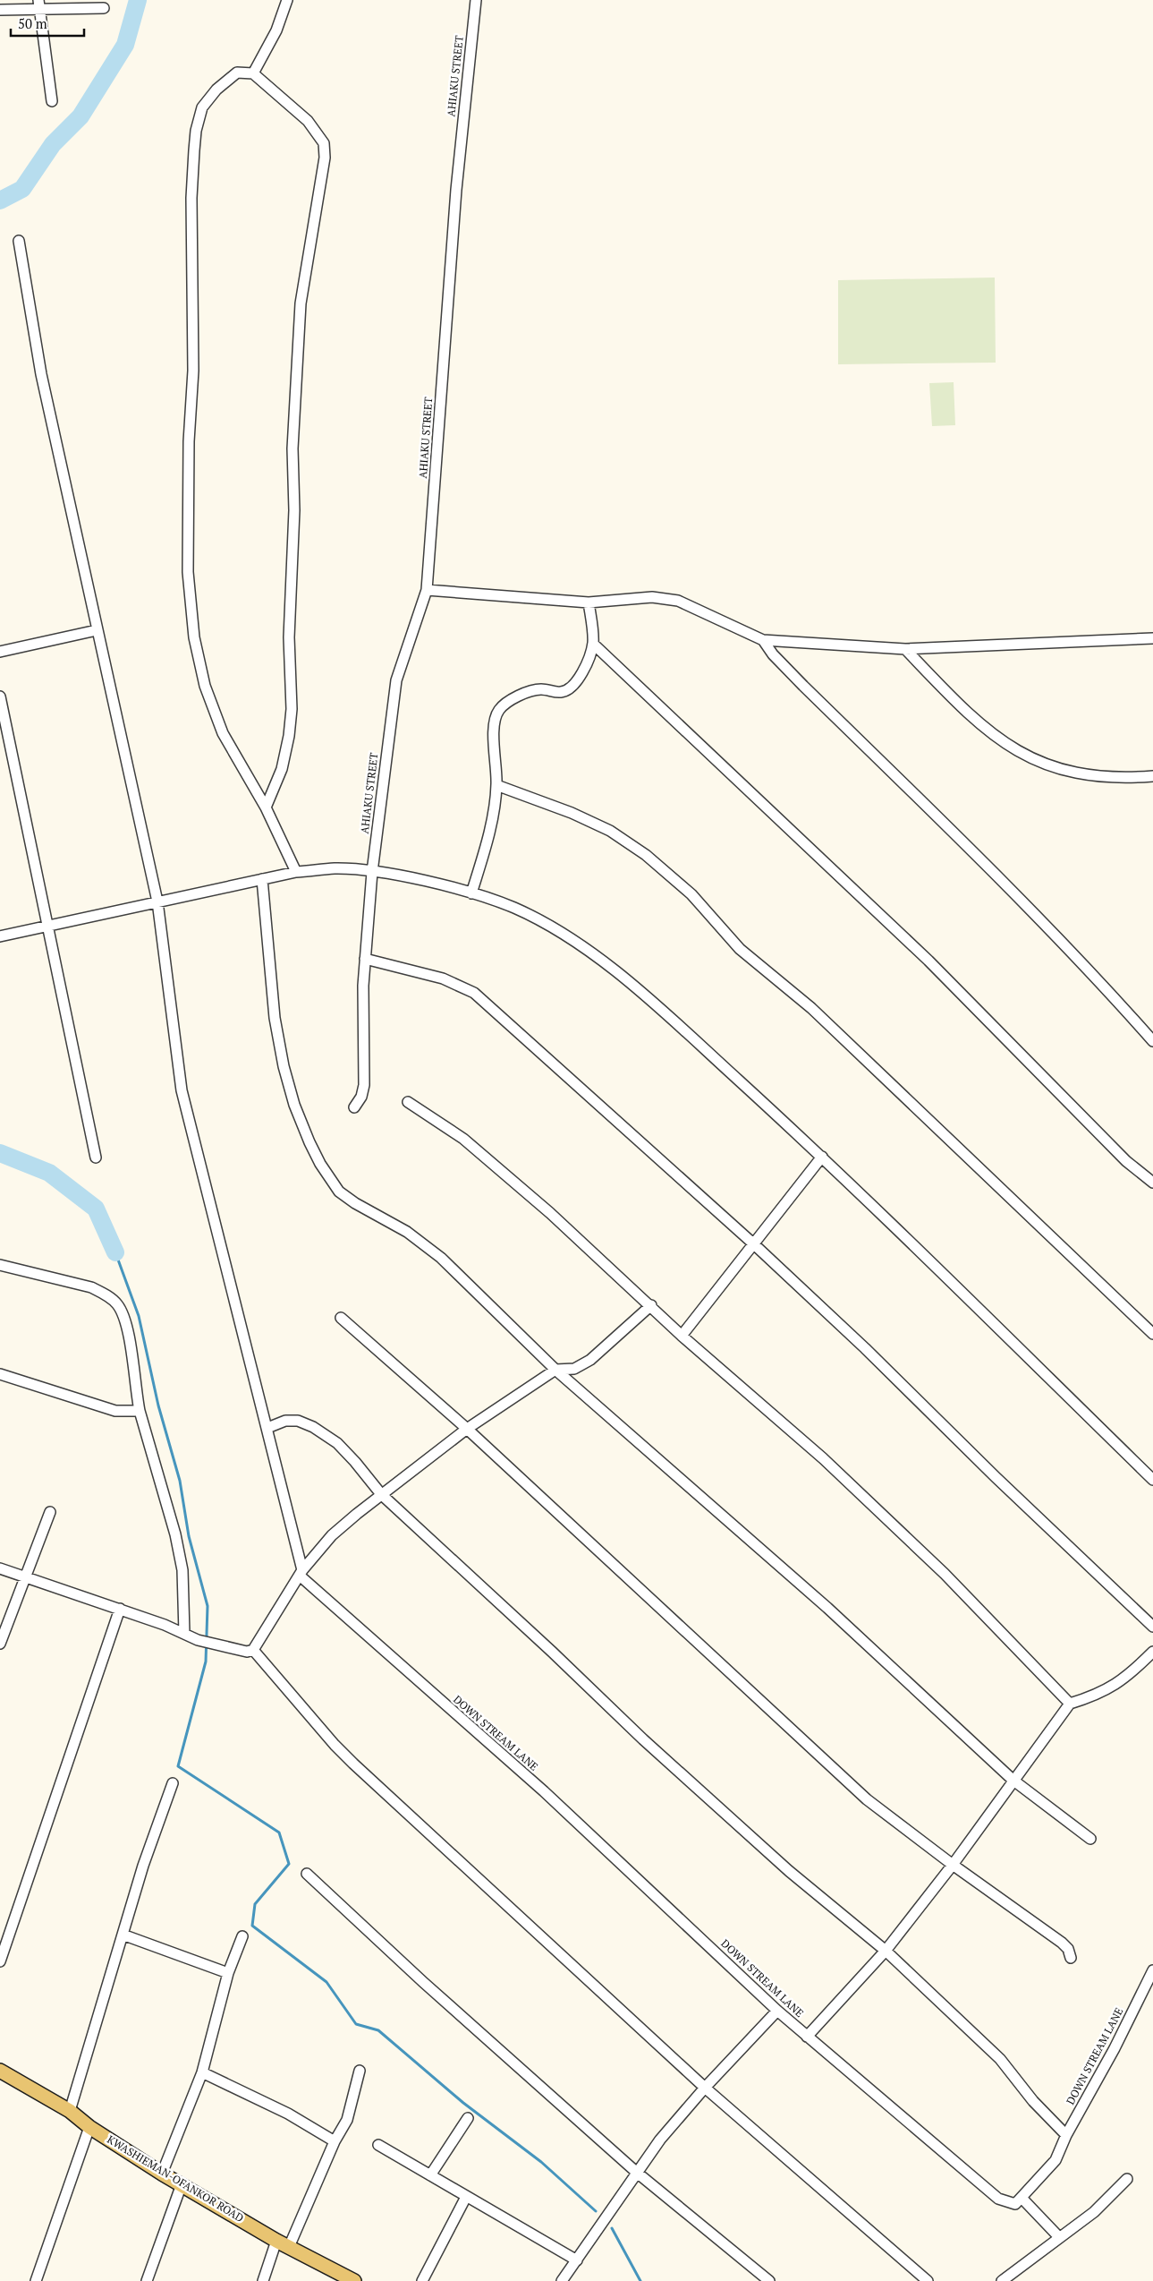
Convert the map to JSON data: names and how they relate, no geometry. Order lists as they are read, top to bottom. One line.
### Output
{"streets":{"main road":["KWASHIEMAN-OFANKOR ROAD"],"street":["AHIAKU STREET","DOWN STREAM LANE"]},"scale_bar":"50 m"}
